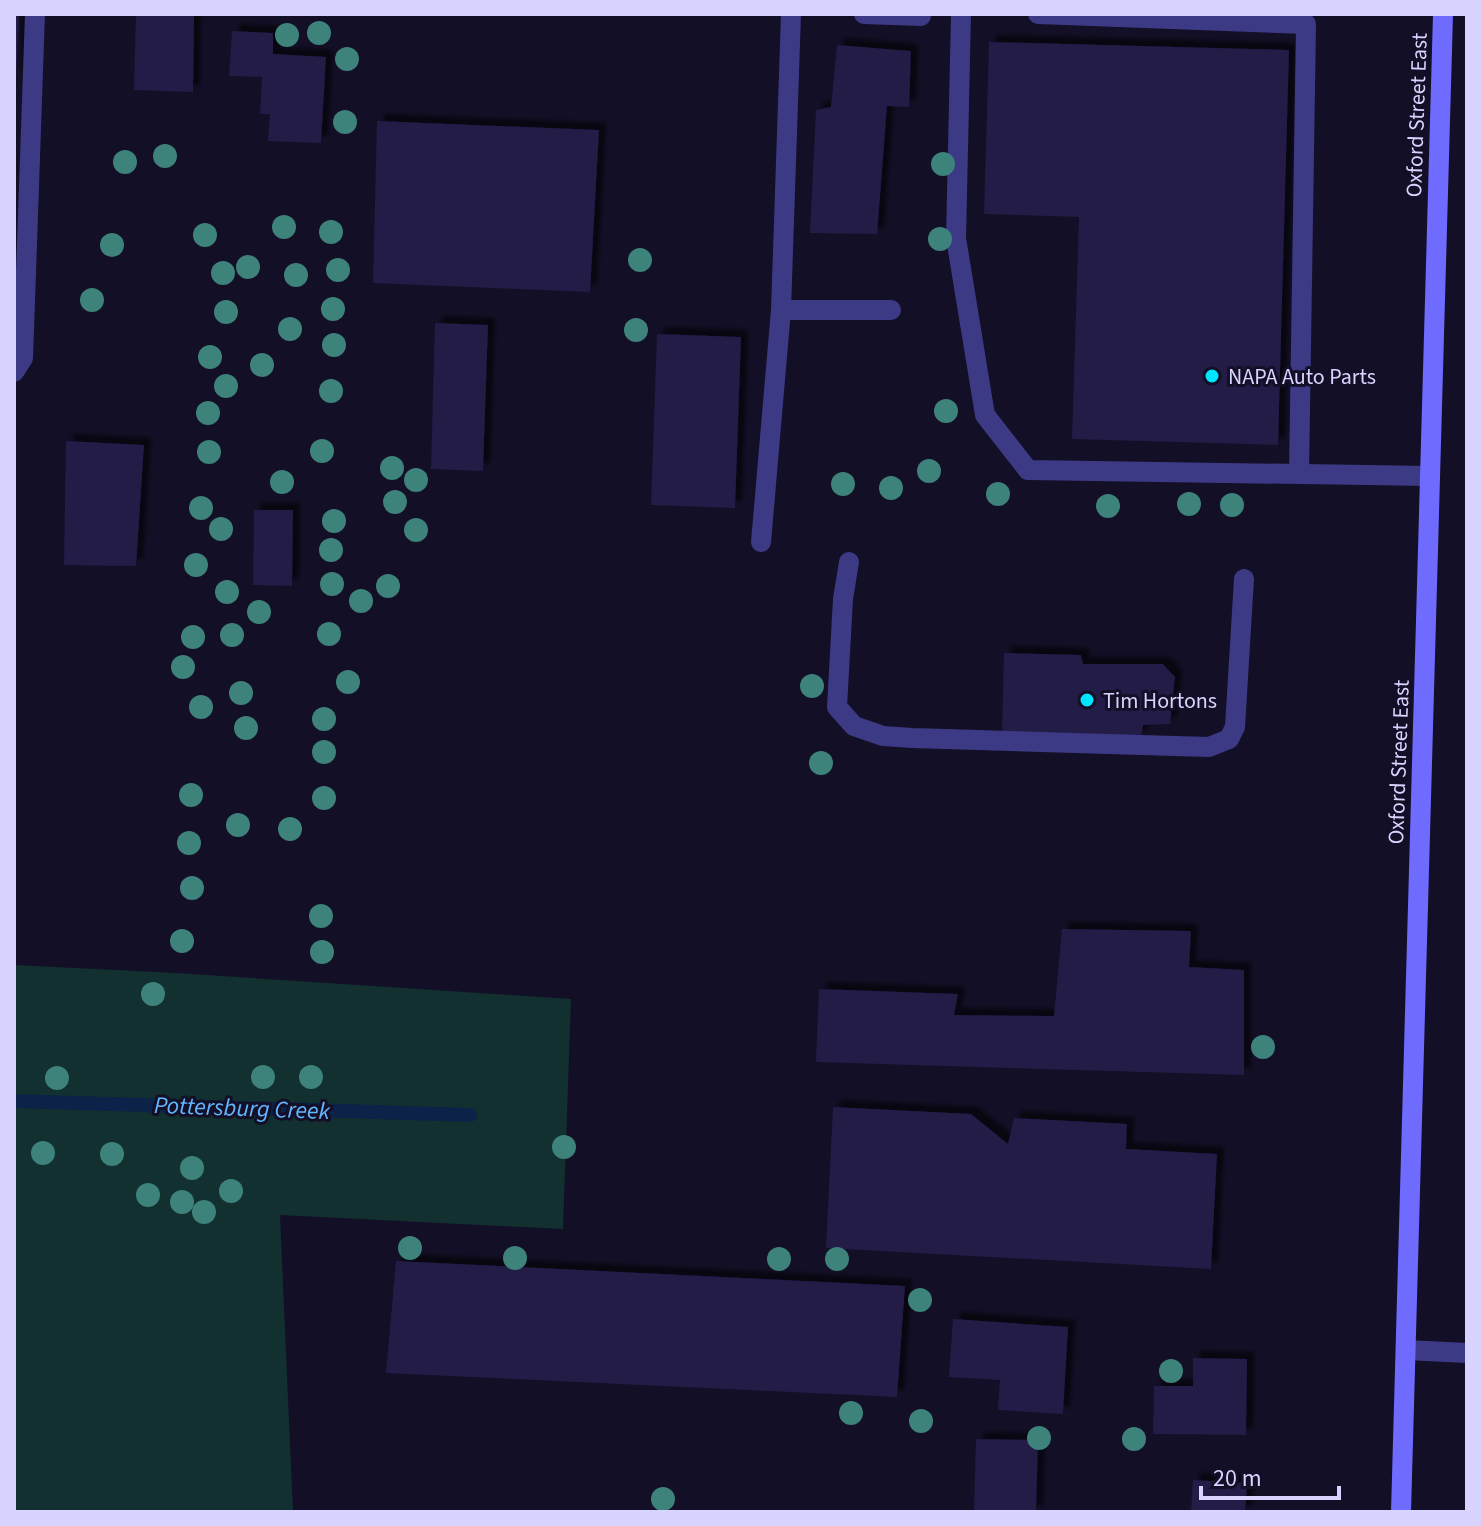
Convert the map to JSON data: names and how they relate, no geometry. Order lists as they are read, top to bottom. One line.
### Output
{"streets":{"main road":["Oxford Street East"]},"water":["Pottersburg Creek"],"places":["NAPA Auto Parts","Tim Hortons"],"scale_bar":"20 m"}
